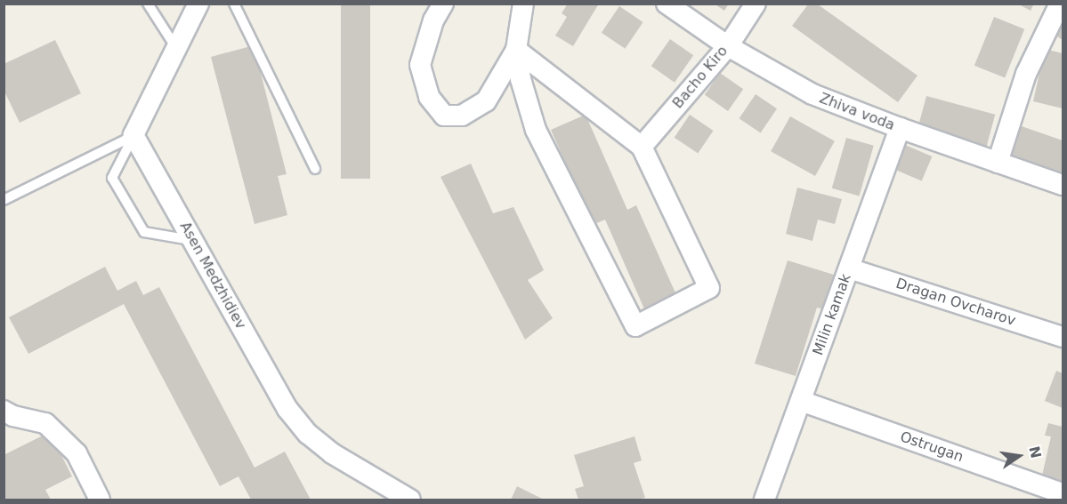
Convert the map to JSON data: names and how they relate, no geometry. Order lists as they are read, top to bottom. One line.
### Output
{"streets":{"street":["Bacho Kiro","Zhiva voda","Asen Medzhidiev","Dragan Ovcharov","Milin kamak","Ostrugan"]},"crossings":[["Bacho Kiro","Zhiva voda"],["Zhiva voda","Milin kamak"],["Dragan Ovcharov","Milin kamak"],["Milin kamak","Ostrugan"]],"north":"right"}
